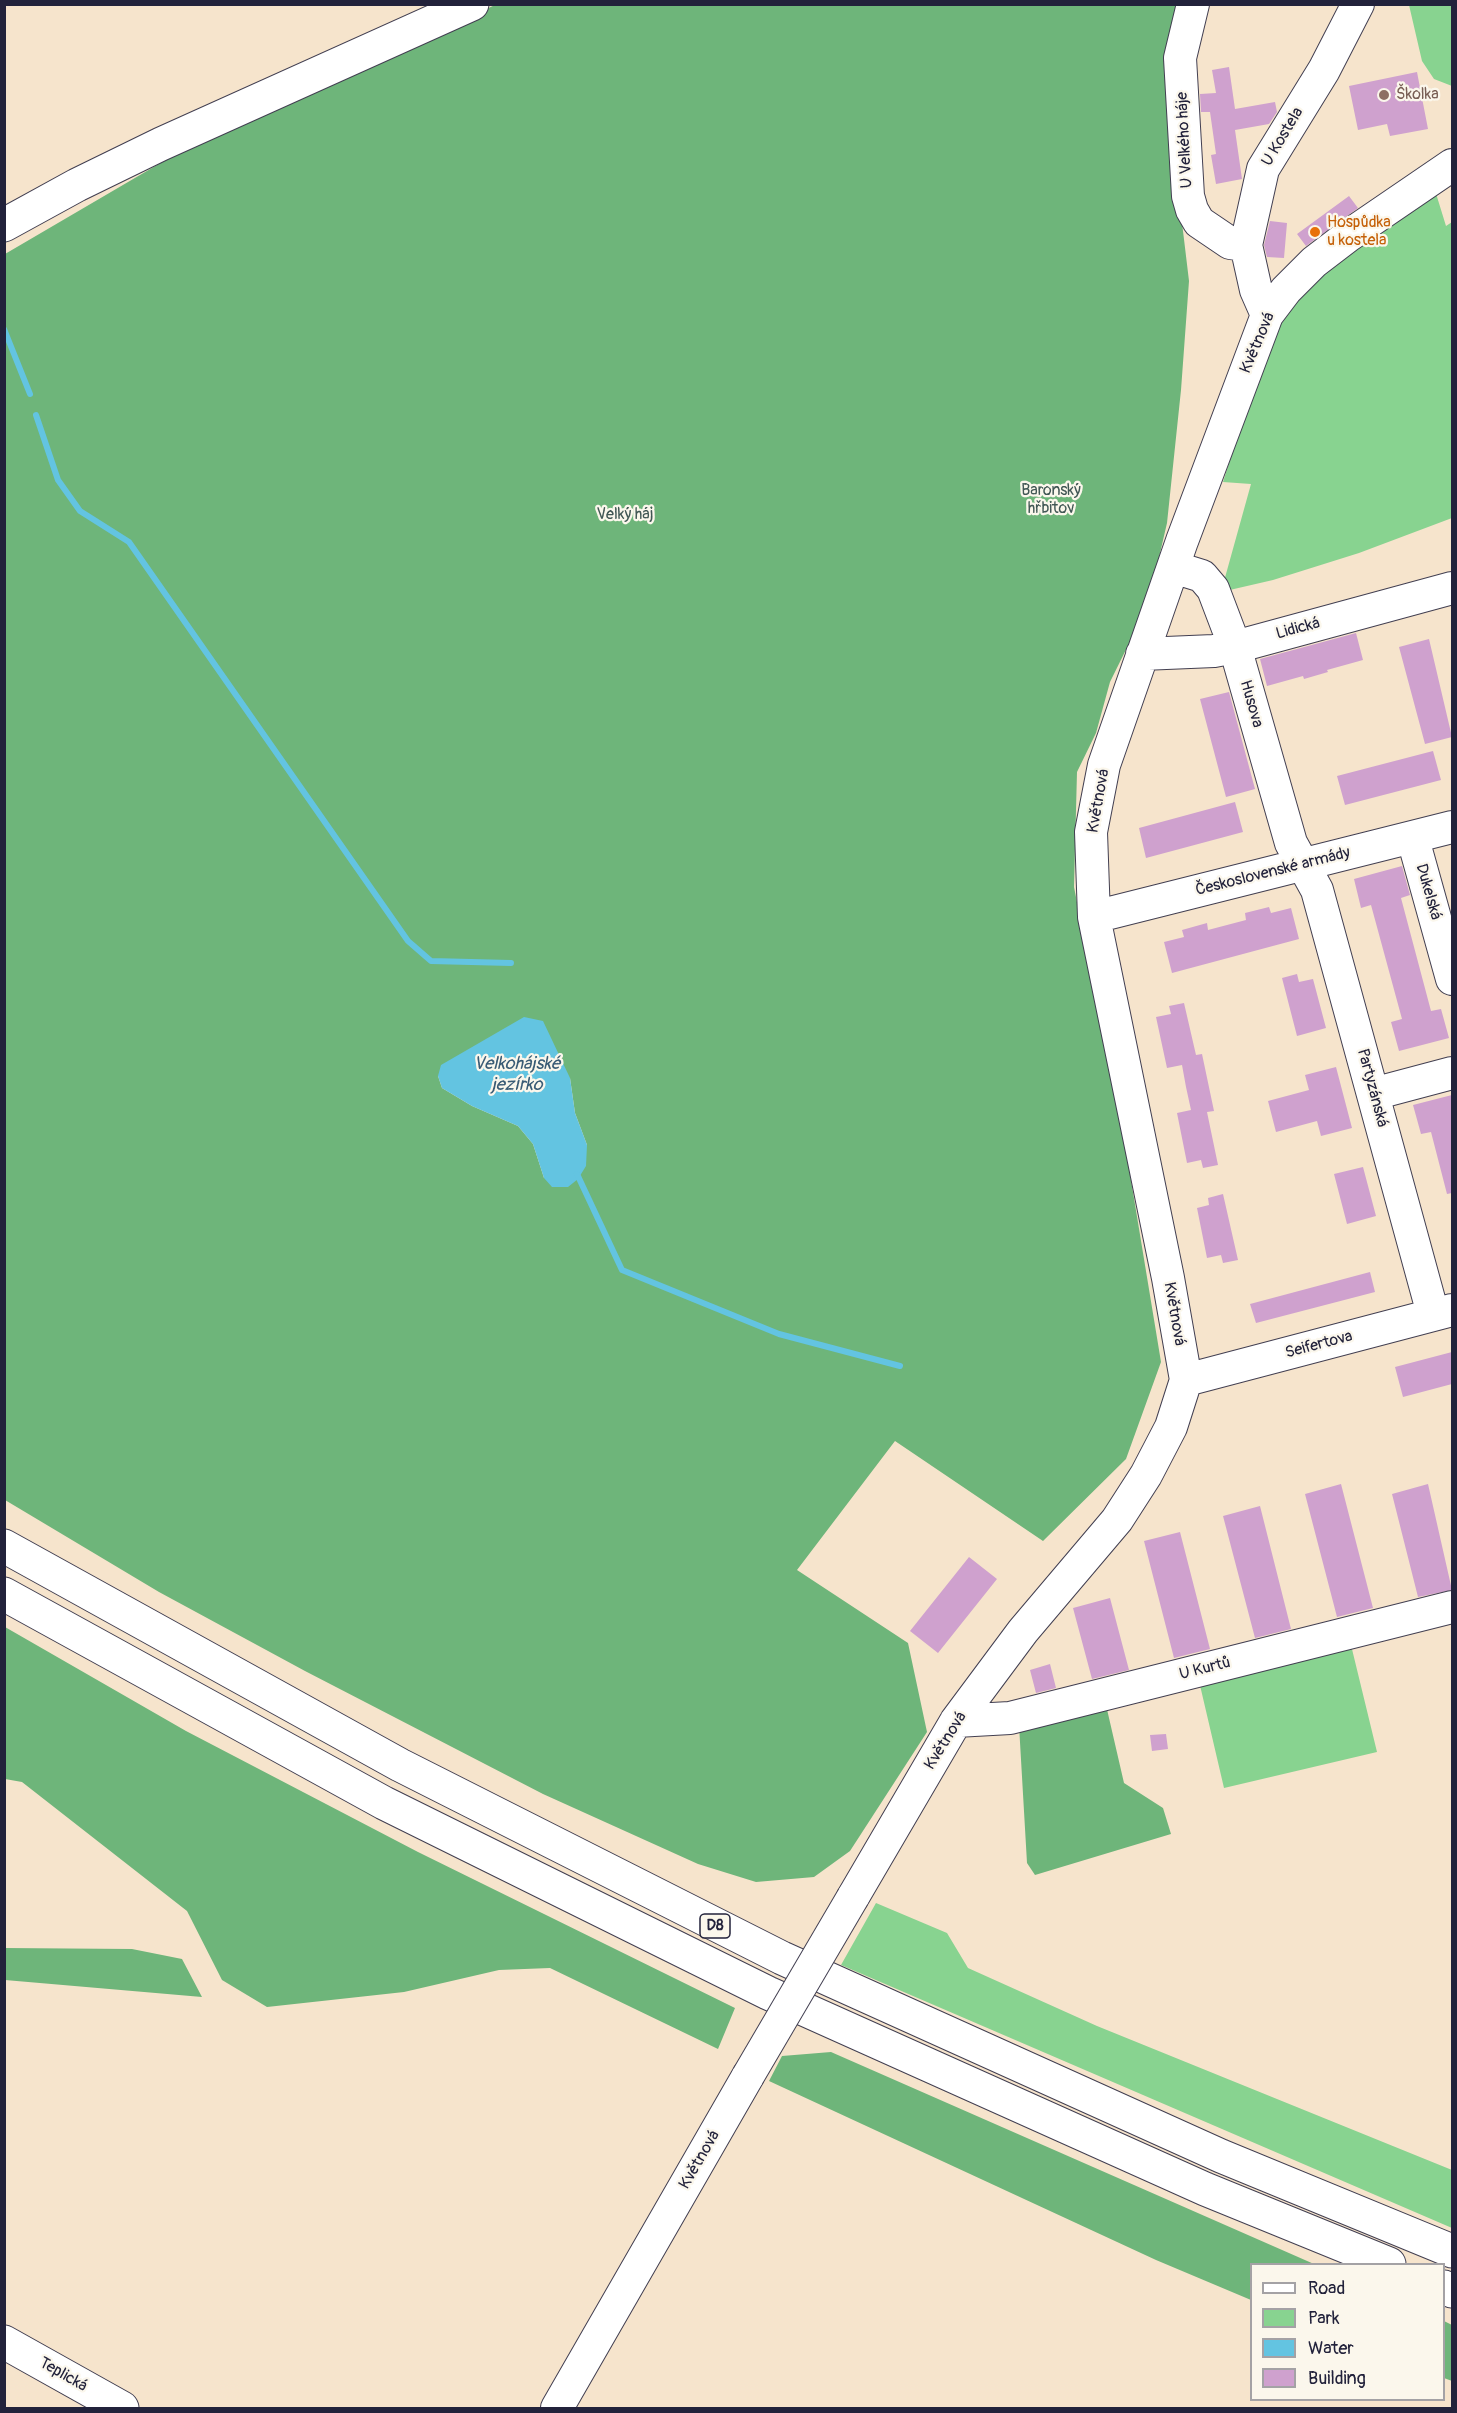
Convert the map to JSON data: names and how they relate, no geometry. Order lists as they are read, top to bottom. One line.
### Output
{"streets":{"main road":["D8","Teplická"],"street":["U Kostela","U Velkého háje","Květnová","Lidická","Husova","Československé armády","Dukelská","Partyzánská","Seifertova","U Kurtů"]},"crossings":[["U Kostela","U Velkého háje"],["U Kostela","Květnová"],["Květnová","Lidická"],["Květnová","Husova"],["Květnová","Československé armády"],["Květnová","Seifertova"],["Květnová","U Kurtů"],["Lidická","Husova"],["Husova","Československé armády"],["Husova","Partyzánská"],["Československé armády","Dukelská"],["Československé armády","Partyzánská"],["Partyzánská","Seifertova"]],"water":["Velkohájské jezírko"],"parks":["Baronský hřbitov","Velký háj"],"places":["Školka","Hospůdka u kostela"],"legend":["Road","Park","Water","Building"]}
